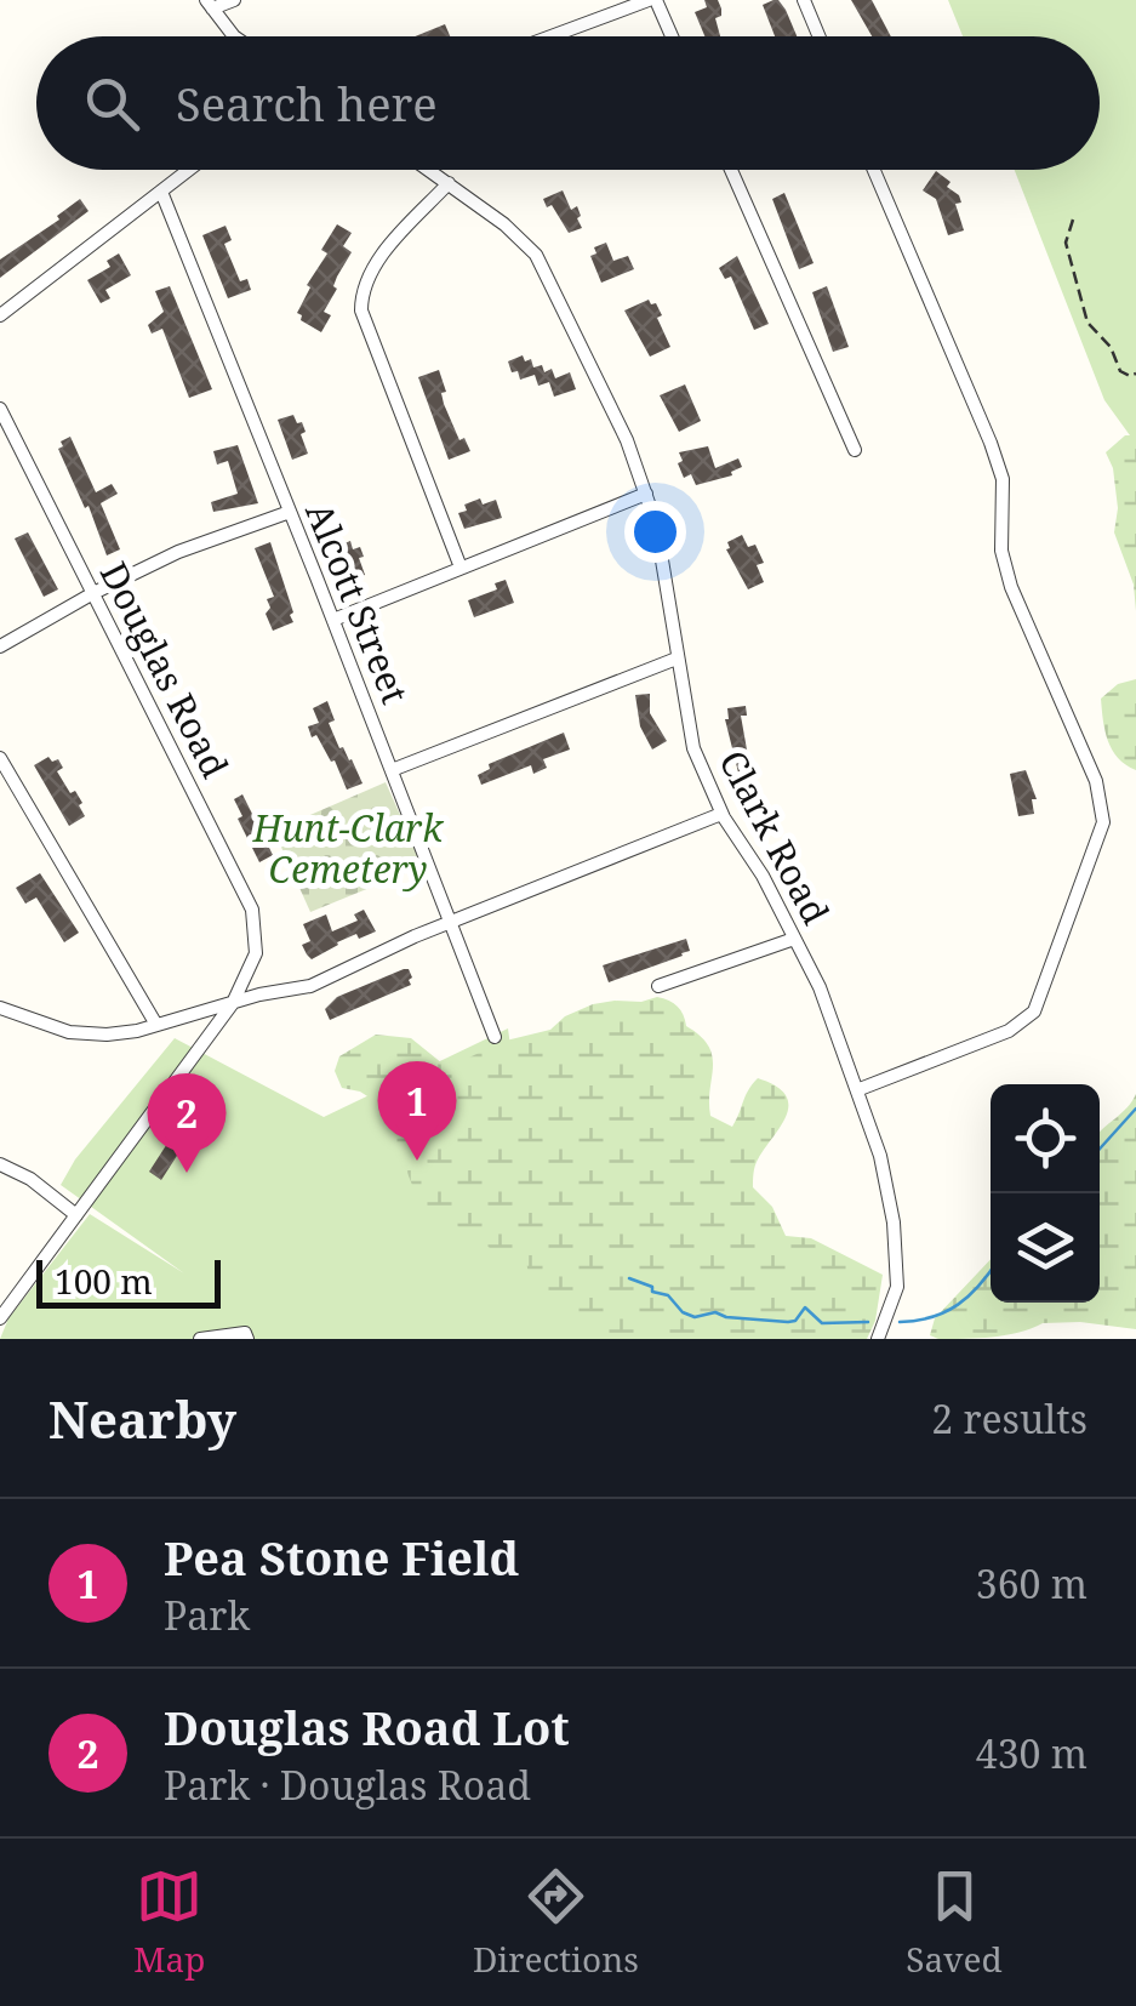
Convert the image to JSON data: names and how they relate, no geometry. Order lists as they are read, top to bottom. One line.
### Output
{"streets":{"street":["Alcott Street","Douglas Road","Clark Road"]},"parks":["Hunt-Clark Cemetery"],"scale_bar":"100 m","page":{"search":"Search here","pins":["1","2"],"scale":"100 m","heading":["Nearby","2 results"],"list":[{"mark":"1","name":"Pea Stone Field","note":"Park","value":"360 m"},{"mark":"2","name":"Douglas Road Lot","note":"Park · Douglas Road","value":"430 m"}],"nav":["Map","Directions","Saved"]}}
